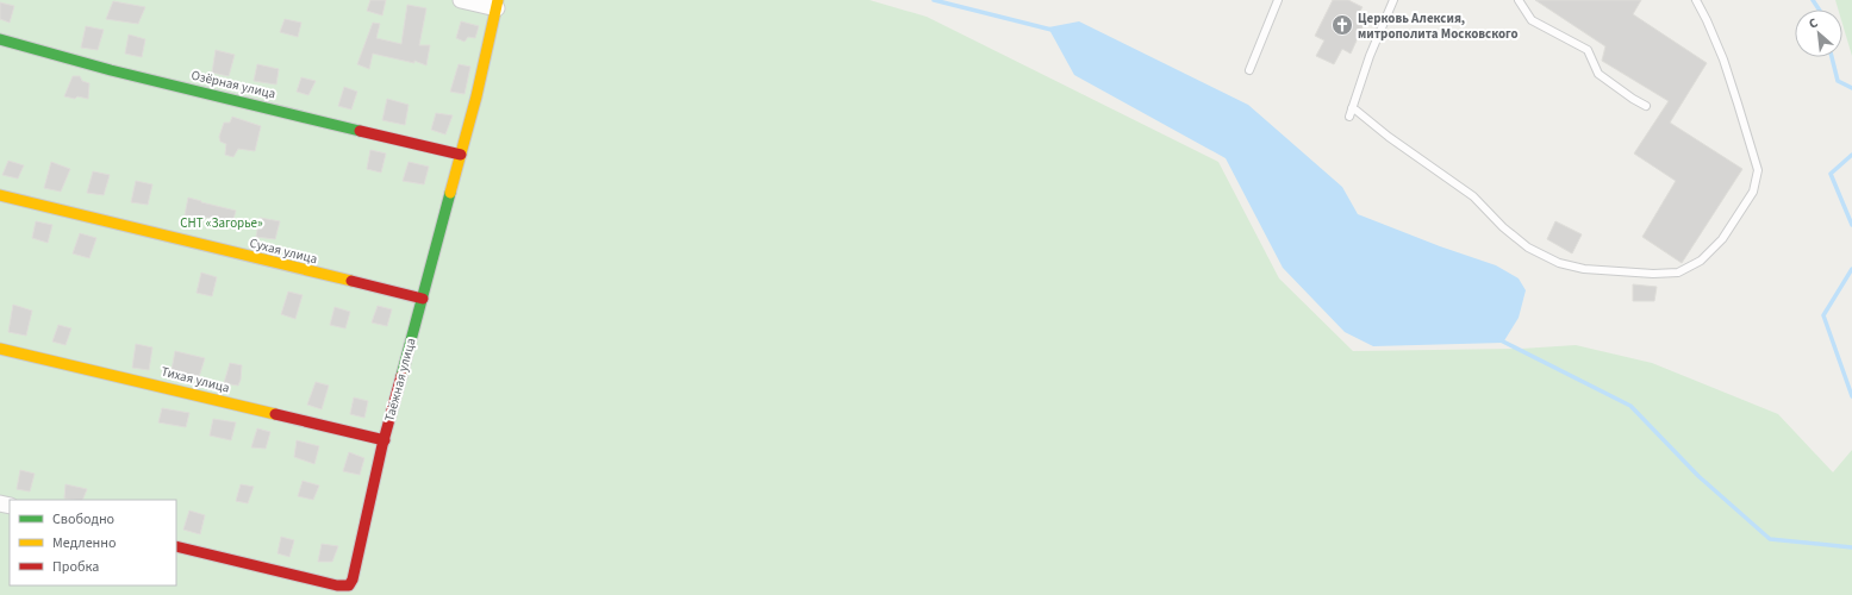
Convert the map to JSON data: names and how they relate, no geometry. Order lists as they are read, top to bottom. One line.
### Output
{"streets":{"street":["Озёрная улица","Сухая улица","Тихая улица","Таёжная улица"]},"crossings":[["Озёрная улица","Таёжная улица"],["Сухая улица","Таёжная улица"],["Тихая улица","Таёжная улица"]],"parks":["СНТ «Загорье»"],"places":{"church":["Церковь Алексия, митрополита Московского"]},"legend":["Свободно","Медленно","Пробка"],"north":"top left"}
